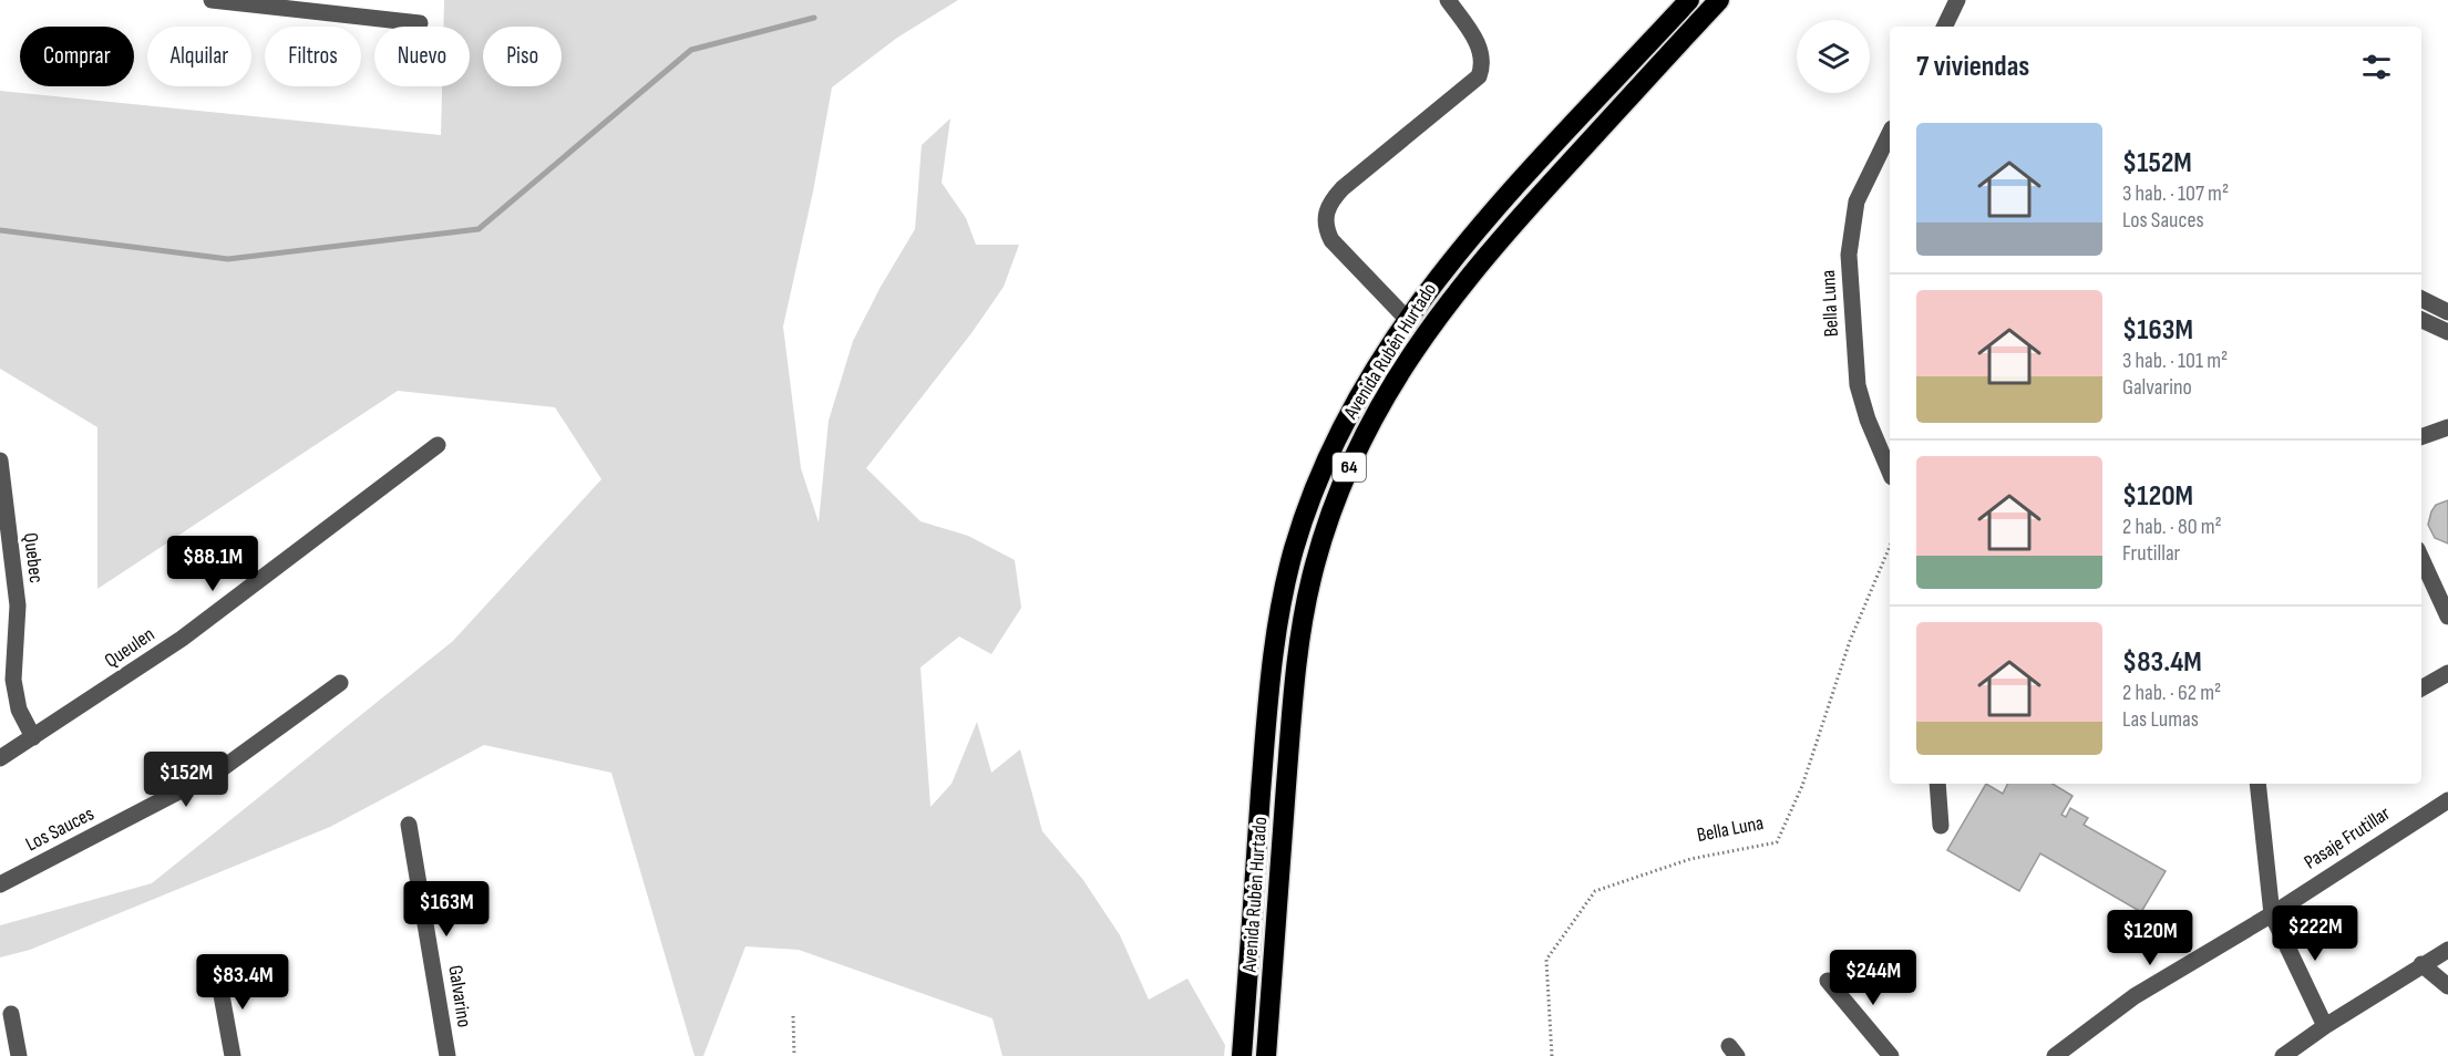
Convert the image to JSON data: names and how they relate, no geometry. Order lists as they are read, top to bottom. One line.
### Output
{"streets":{"highway":["Avenida Rubén Hurtado","64"],"street":["Bella Luna","Quebec","Queulen","Los Sauces","Pasaje Frutillar","Galvarino"]},"crossings":[["Quebec","Queulen"]],"page":{"chip":["Comprar","Alquilar","Filtros","Nuevo","Piso"],"heading":"7 viviendas","list":[{"name":"$152M","note":"3 hab. · 107 m² · Los Sauces"},{"name":"$163M","note":"3 hab. · 101 m² · Galvarino"},{"name":"$120M","note":"2 hab. · 80 m² · Frutillar"},{"name":"$83.4M","note":"2 hab. · 62 m² · Las Lumas"}],"price":["$88.1M","$152M","$163M","$222M","$120M","$244M","$83.4M"]}}
